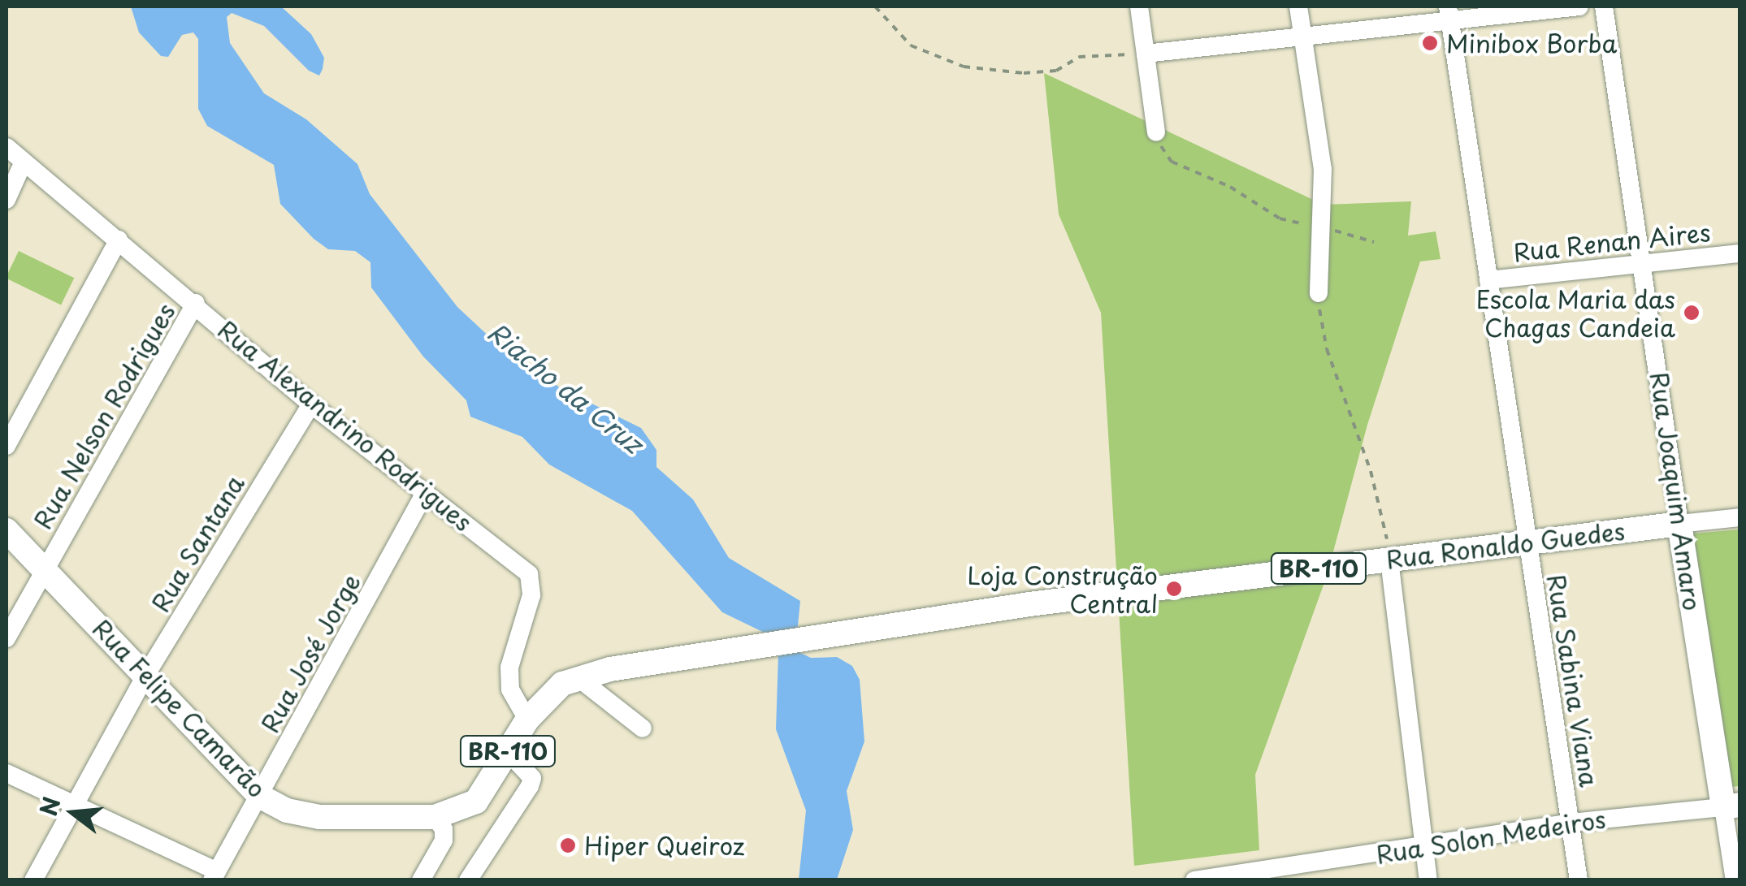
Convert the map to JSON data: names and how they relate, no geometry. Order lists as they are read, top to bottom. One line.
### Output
{"streets":{"main road":["Rua Joaquim Amaro","Rua Ronaldo Guedes","BR-110","Rua Felipe Camarão"],"street":["Rua Renan Aires","Rua Nelson Rodrigues","Rua Alexandrino Rodrigues","Rua Santana","Rua José Jorge","Rua Sabina Viana","Rua Solon Medeiros"]},"crossings":[["Rua Renan Aires","Rua Joaquim Amaro"],["Rua Renan Aires","Rua Sabina Viana"],["Rua Nelson Rodrigues","Rua Alexandrino Rodrigues"],["Rua Nelson Rodrigues","Rua Felipe Camarão"],["Rua Alexandrino Rodrigues","Rua Santana"],["Rua Alexandrino Rodrigues","BR-110"],["Rua Alexandrino Rodrigues","Rua José Jorge"],["Rua Joaquim Amaro","Rua Ronaldo Guedes"],["Rua Joaquim Amaro","Rua Solon Medeiros"],["Rua Santana","Rua Felipe Camarão"],["Rua Ronaldo Guedes","BR-110"],["Rua Ronaldo Guedes","Rua Sabina Viana"],["BR-110","Rua Felipe Camarão"],["Rua José Jorge","Rua Felipe Camarão"],["Rua Sabina Viana","Rua Solon Medeiros"]],"water":["Riacho da Cruz"],"places":["Minibox Borba","Escola Maria das Chagas Candeia","Loja Construção Central","Hiper Queiroz"],"north":"left"}
